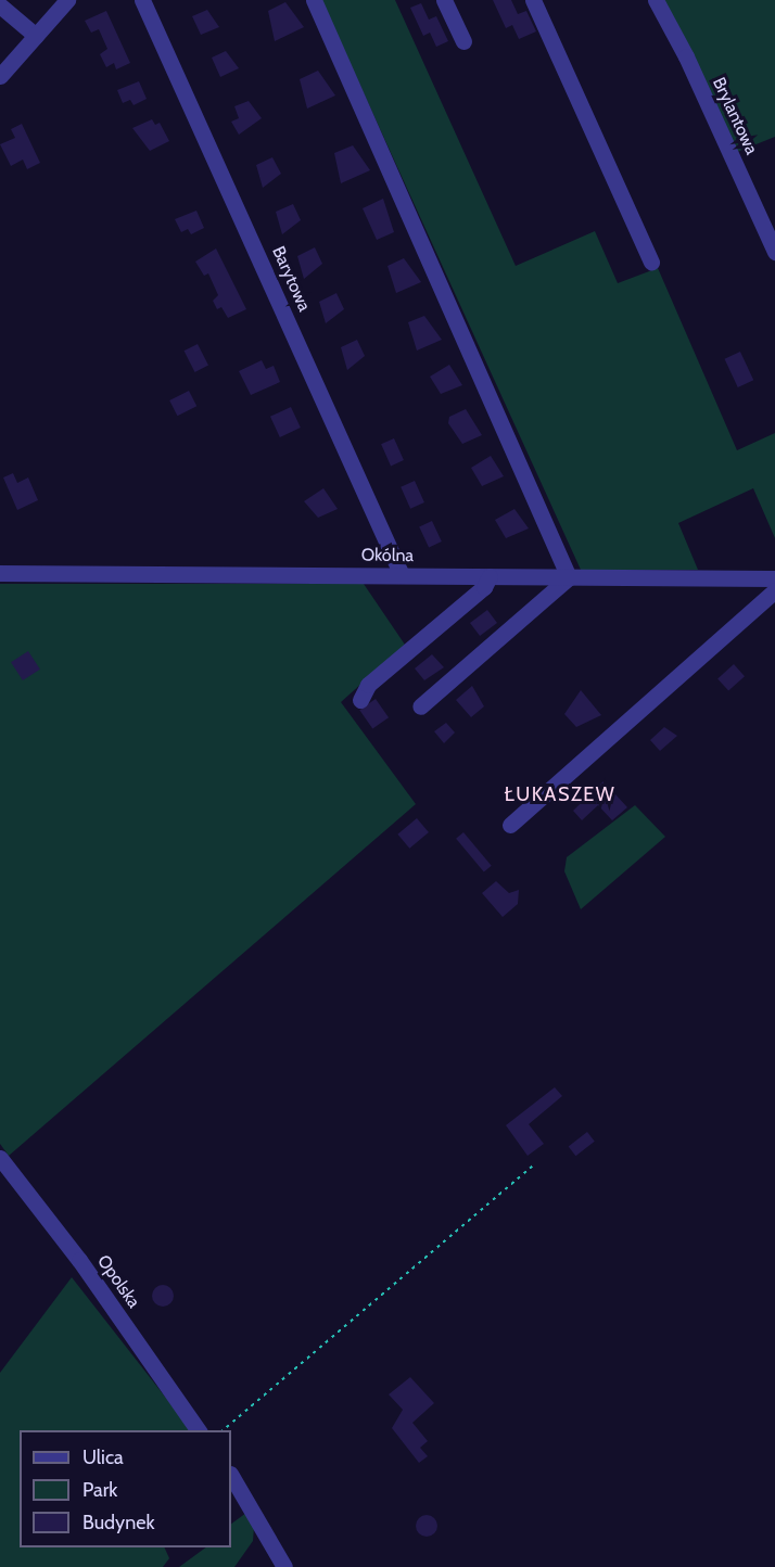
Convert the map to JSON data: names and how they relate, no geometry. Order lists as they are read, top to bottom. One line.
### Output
{"streets":{"street":["Brylantowa","Barytowa","Okólna","Opolska"]},"crossings":[["Barytowa","Okólna"]],"districts":["ŁUKASZEW"],"legend":["Ulica","Park","Budynek"]}
